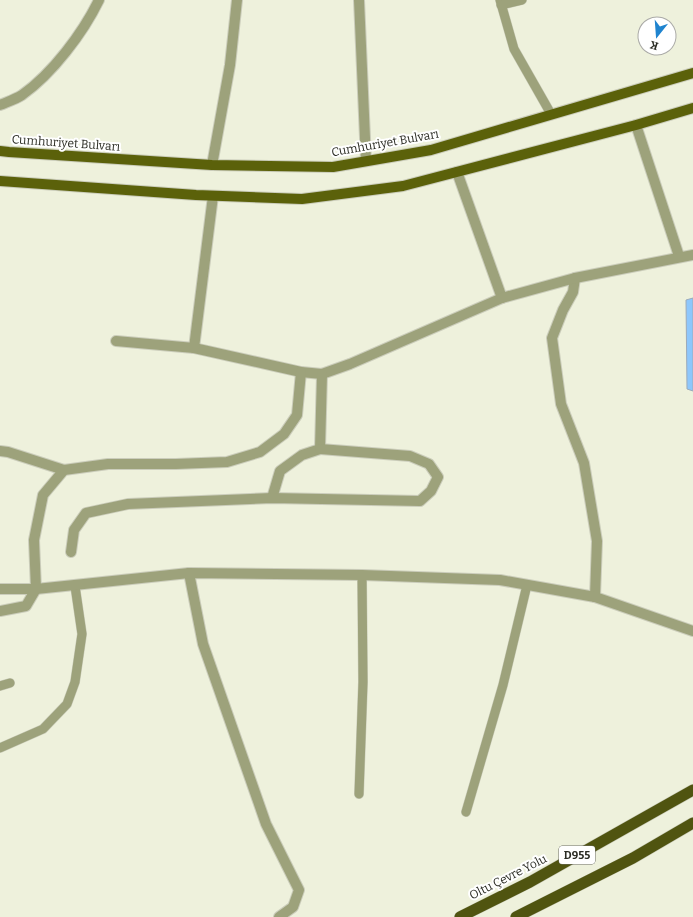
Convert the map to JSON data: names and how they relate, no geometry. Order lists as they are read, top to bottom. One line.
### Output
{"streets":{"highway":["D955","Oltu Çevre Yolu"],"main road":["Cumhuriyet Bulvarı"]},"north":"bottom"}
